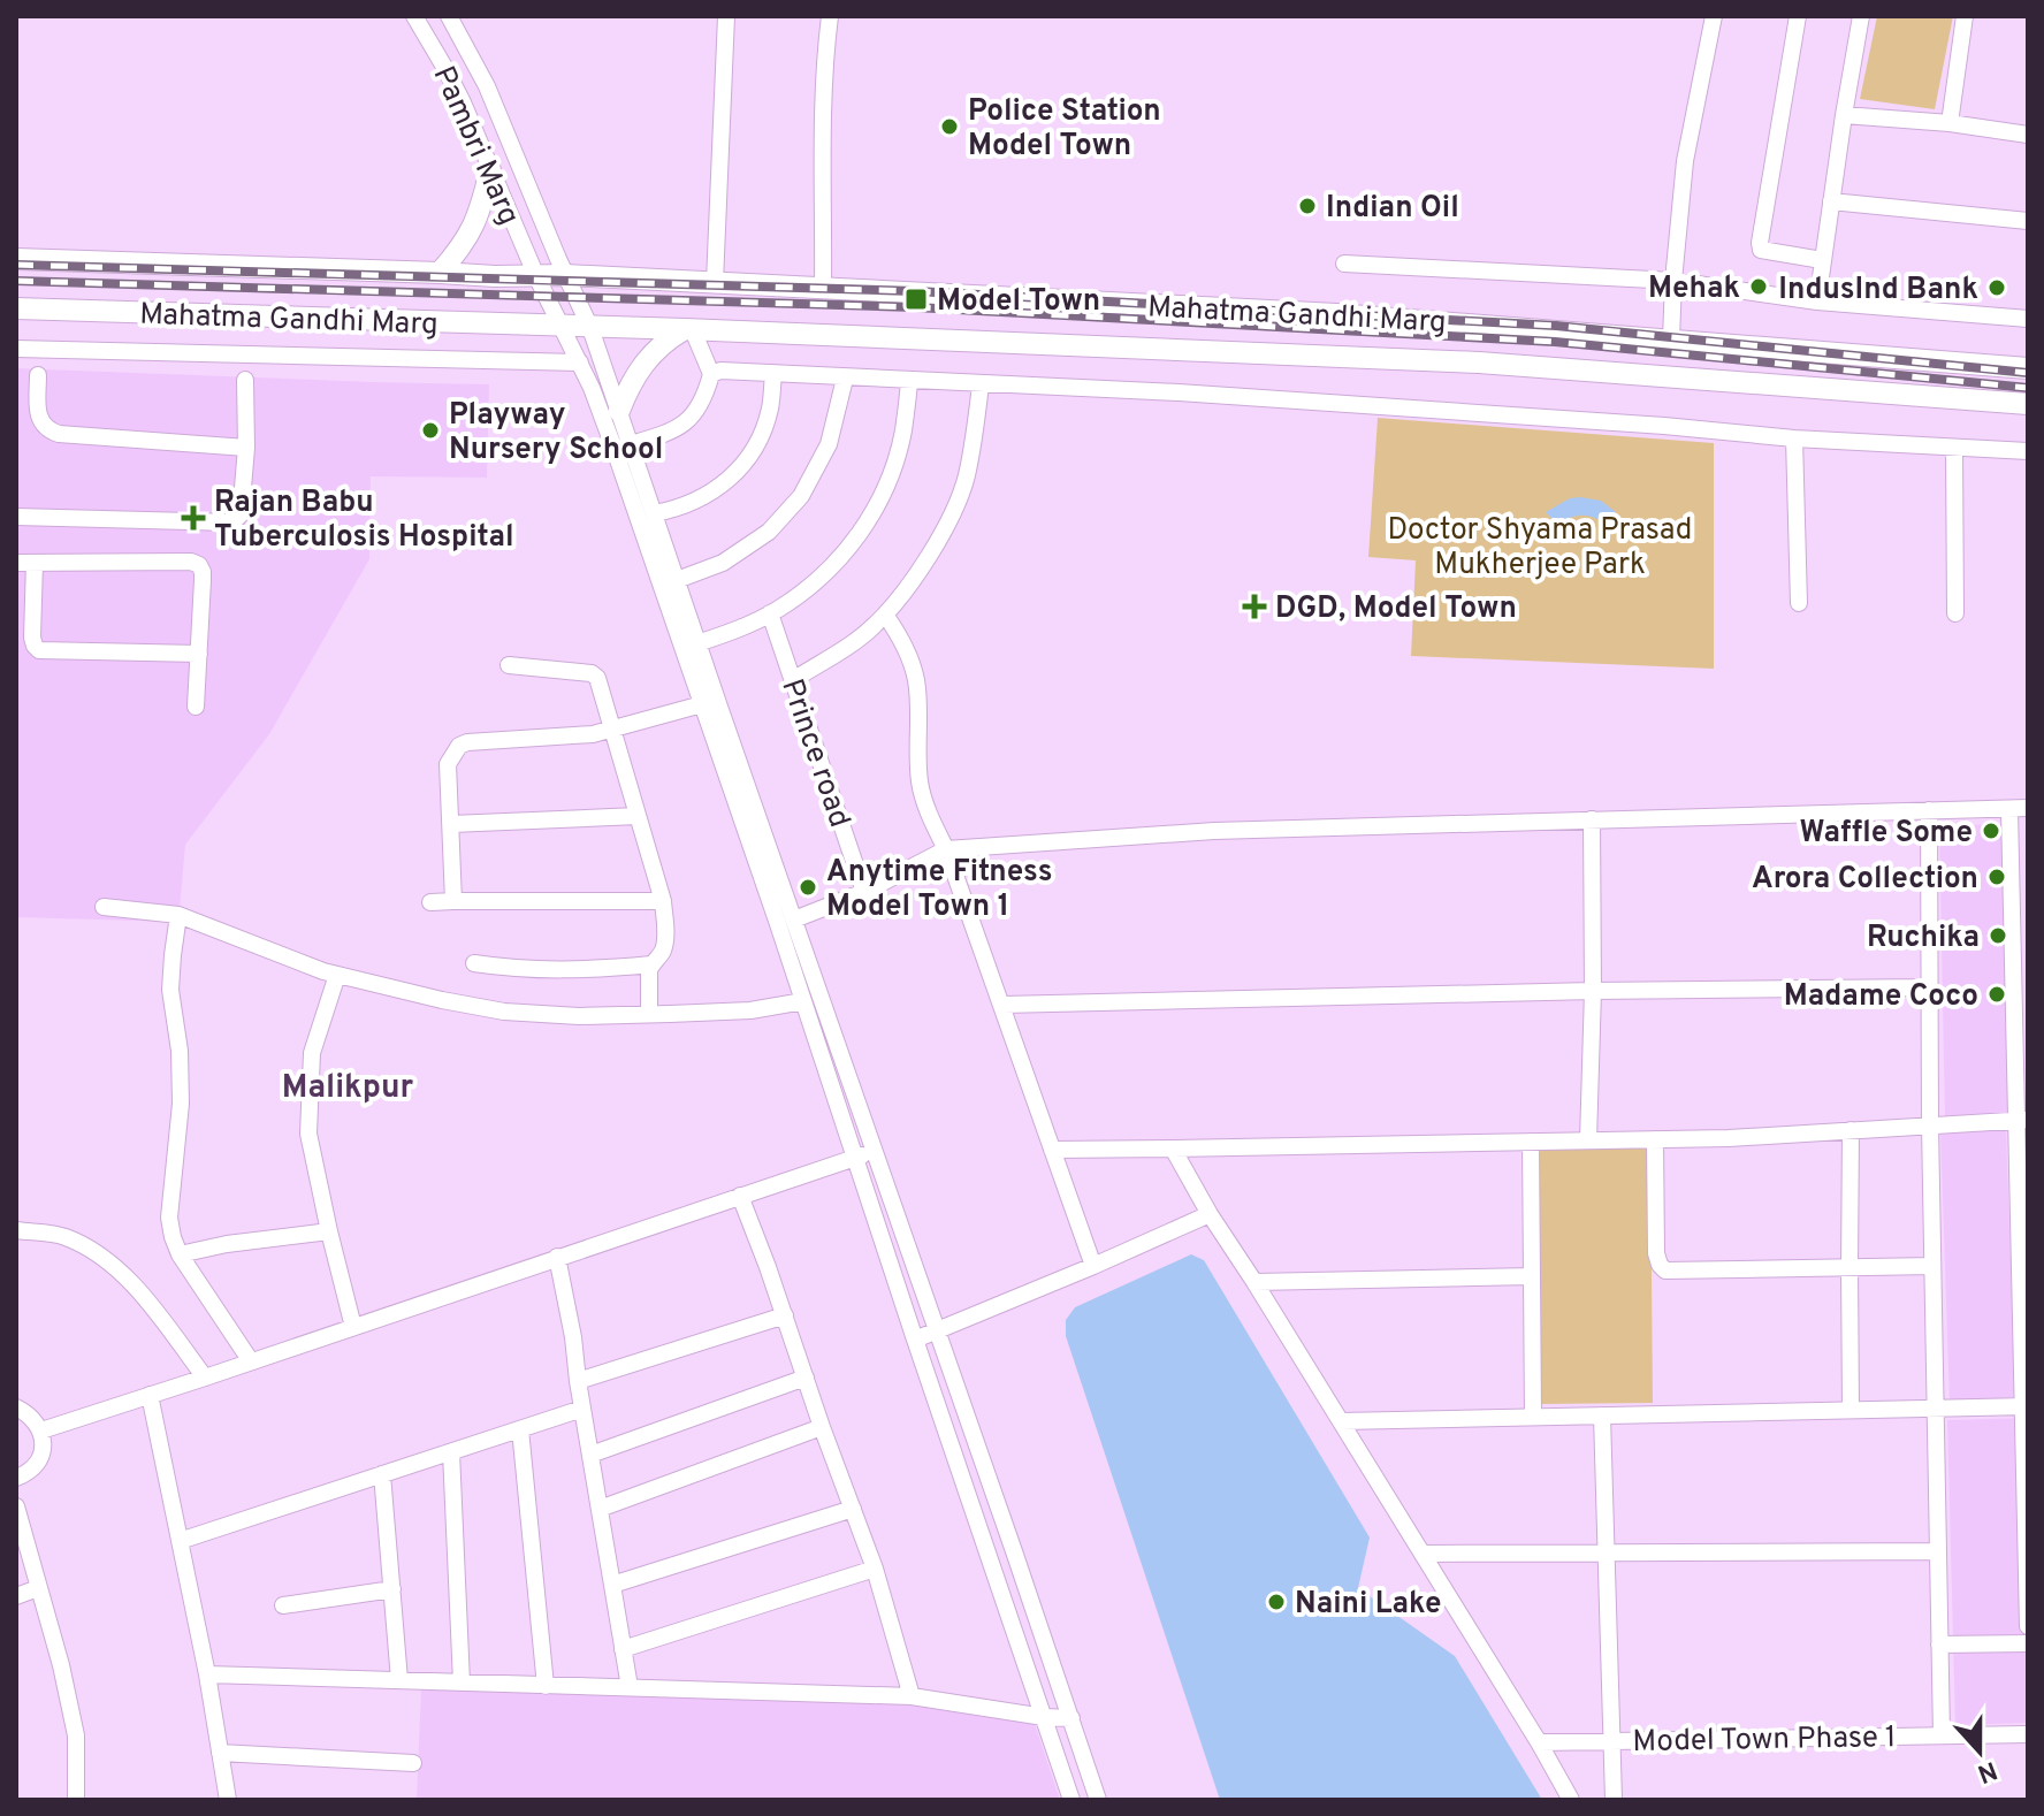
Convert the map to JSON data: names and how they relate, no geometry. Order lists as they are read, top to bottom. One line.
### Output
{"streets":{"main road":["Mahatma Gandhi Marg"],"street":["Pambri Marg","Prince road","Model Town Phase 1"]},"crossings":[["Pambri Marg","Mahatma Gandhi Marg"]],"districts":["Malikpur"],"parks":["Doctor Shyama Prasad Mukherjee Park"],"places":{"other":["Police Station Model Town","Indian Oil","Mehak","IndusInd Bank","Playway Nursery School","Waffle Some","Arora Collection","Anytime Fitness Model Town 1","Ruchika","Madame Coco","Naini Lake"],"transit":["Model Town"],"health":["Rajan Babu Tuberculosis Hospital","DGD, Model Town"]},"north":"bottom"}
